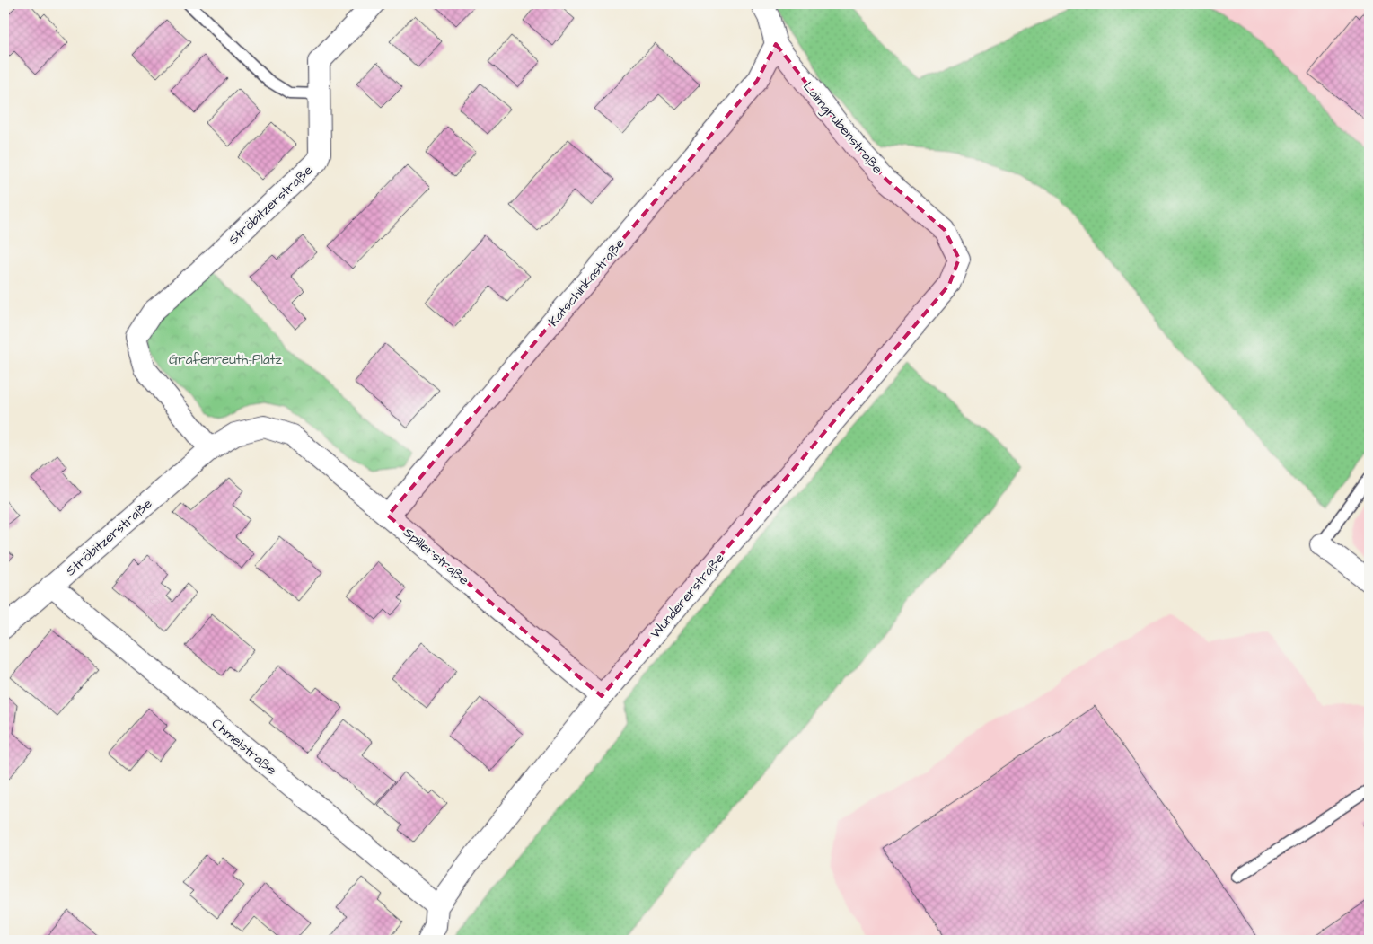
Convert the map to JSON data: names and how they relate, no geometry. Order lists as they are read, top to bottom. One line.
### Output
{"streets":{"street":["Laimgrubenstraße","Ströbitzerstraße","Katschinkastraße","Spillerstraße","Wundererstraße","Chmelstraße"]},"crossings":[["Laimgrubenstraße","Katschinkastraße"],["Laimgrubenstraße","Wundererstraße"],["Ströbitzerstraße","Spillerstraße"],["Ströbitzerstraße","Chmelstraße"],["Katschinkastraße","Spillerstraße"],["Spillerstraße","Wundererstraße"],["Wundererstraße","Chmelstraße"]],"parks":["Grafenreuth-Platz"]}
